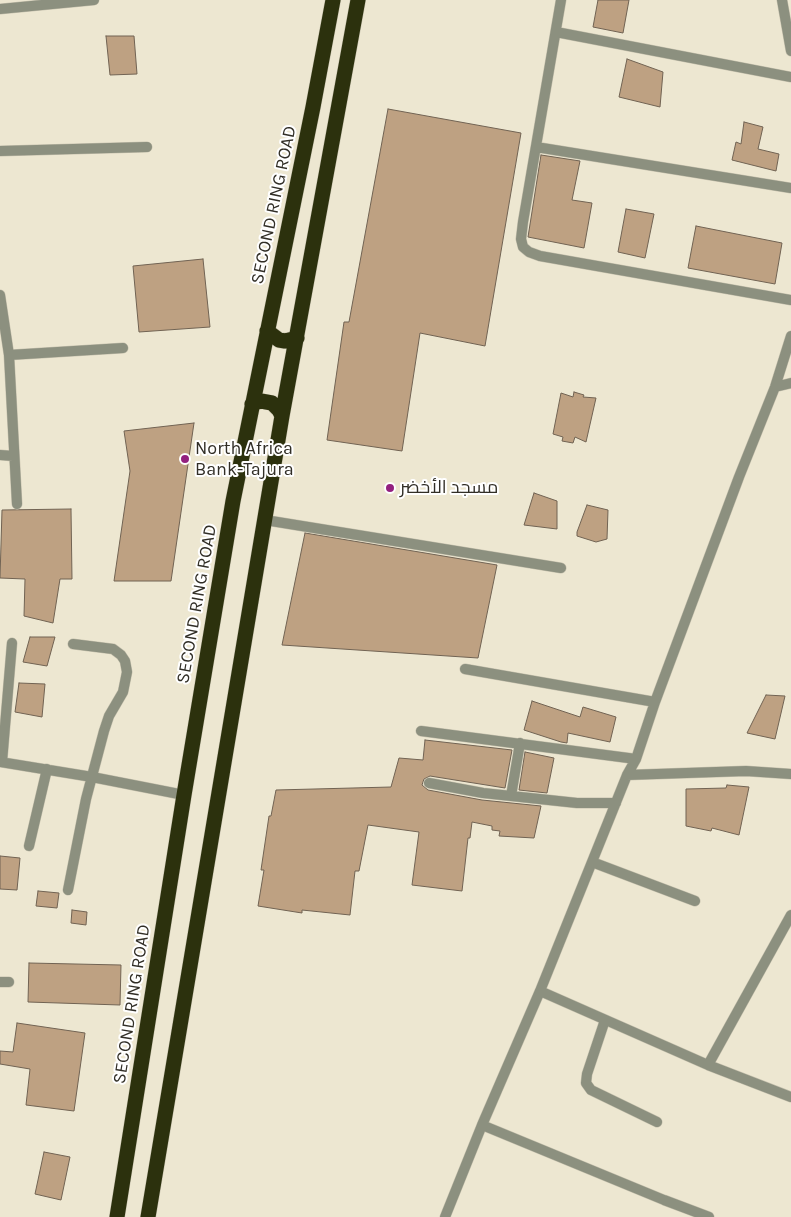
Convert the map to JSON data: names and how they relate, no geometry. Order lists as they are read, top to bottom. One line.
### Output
{"streets":{"highway":["SECOND RING ROAD"]},"places":["North Africa Bank-Tajura","مسجد الأخضر"]}
